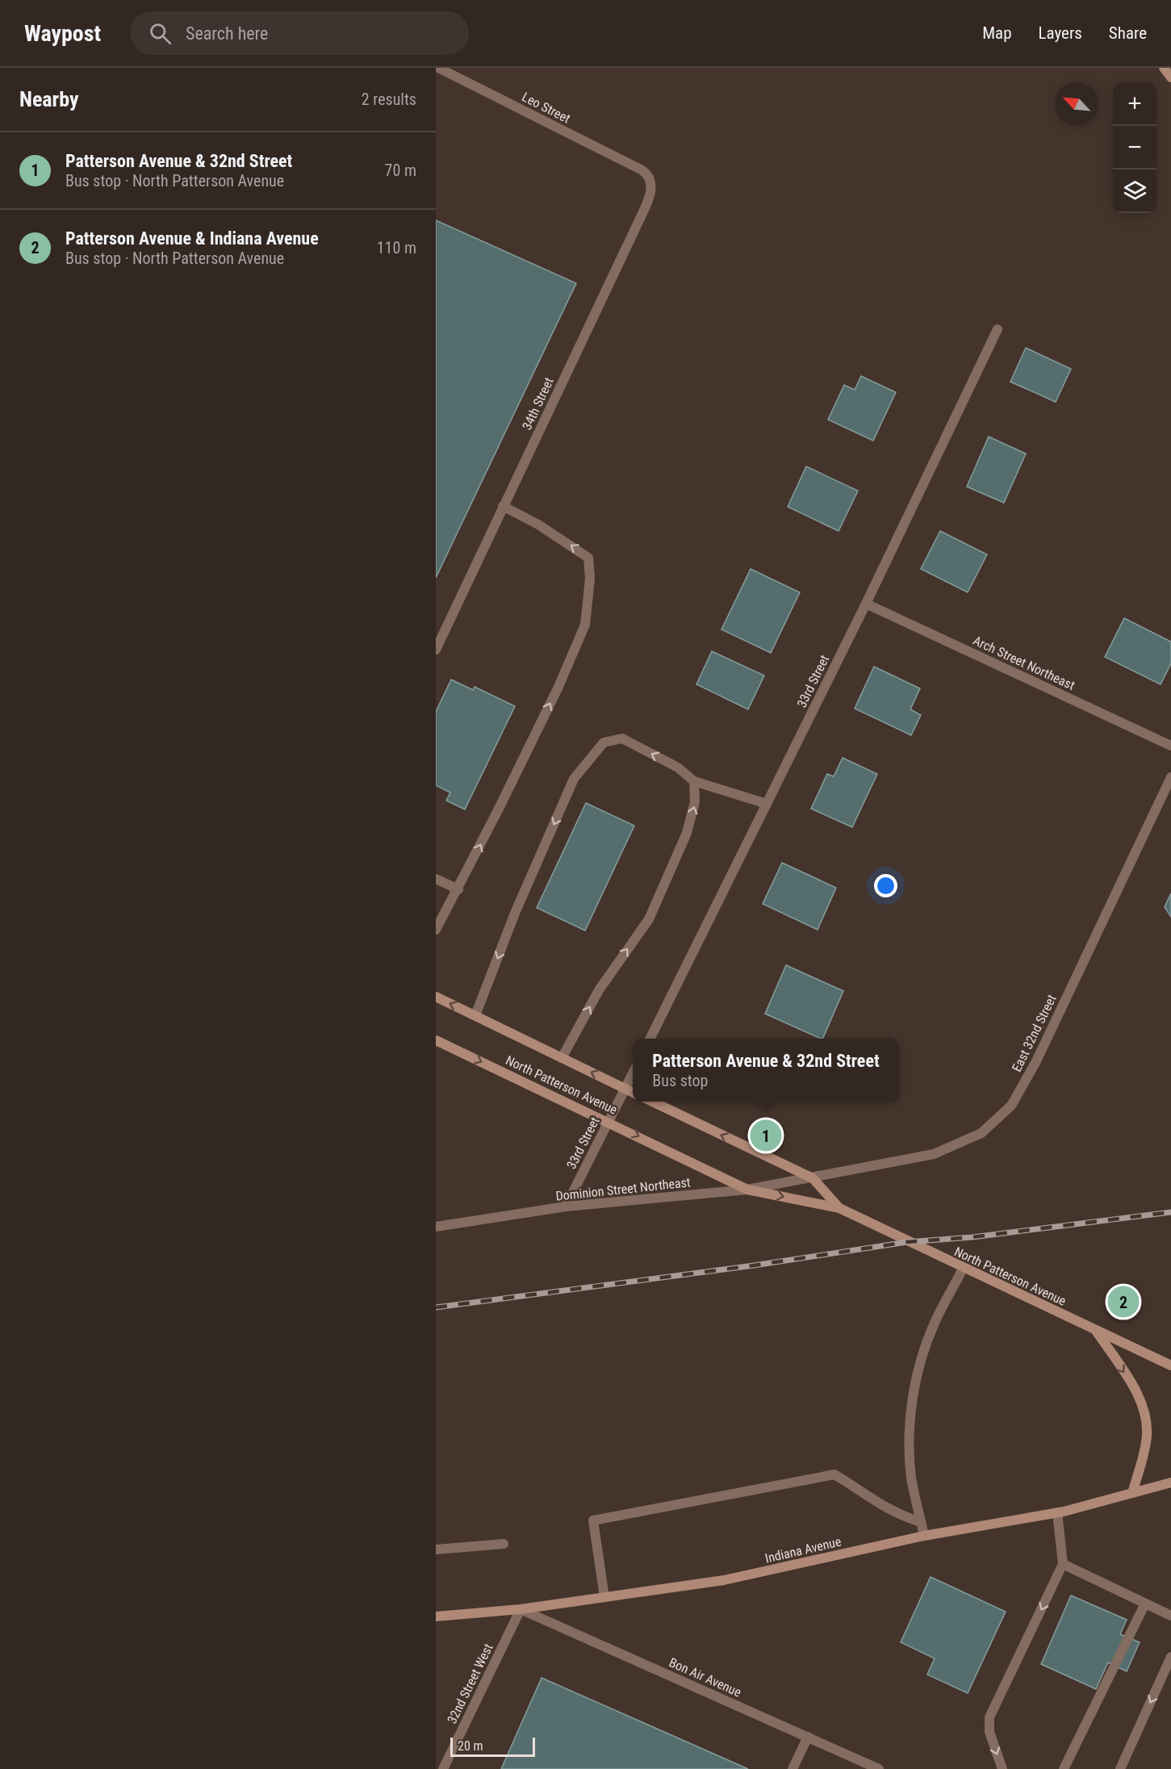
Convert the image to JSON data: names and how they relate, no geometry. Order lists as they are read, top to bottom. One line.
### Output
{"streets":{"main road":["North Patterson Avenue","Indiana Avenue"],"street":["Leo Street","34th Street","Arch Street Northeast","33rd Street","East 32nd Street","Dominion Street Northeast","Bon Air Avenue","32nd Street West"]},"crossings":[["Leo Street","34th Street"],["Arch Street Northeast","33rd Street"],["33rd Street","North Patterson Avenue"],["33rd Street","Dominion Street Northeast"],["East 32nd Street","North Patterson Avenue"],["East 32nd Street","Dominion Street Northeast"],["North Patterson Avenue","Dominion Street Northeast"],["Indiana Avenue","Bon Air Avenue"],["Indiana Avenue","32nd Street West"],["Bon Air Avenue","32nd Street West"]],"scale_bar":"20 m","north":"top left","page":{"header":"Waypost","search":"Search here","nav":["Map","Layers","Share"],"heading":["Nearby","2 results"],"map_buttons":["+","−"],"list":[{"mark":"1","name":"Patterson Avenue & 32nd Street","note":"Bus stop · North Patterson Avenue","value":"70 m"},{"mark":"2","name":"Patterson Avenue & Indiana Avenue","note":"Bus stop · North Patterson Avenue","value":"110 m"}],"popup":["Patterson Avenue & 32nd Street","Bus stop"],"pins":["1","2"],"scale":"20 m"}}
